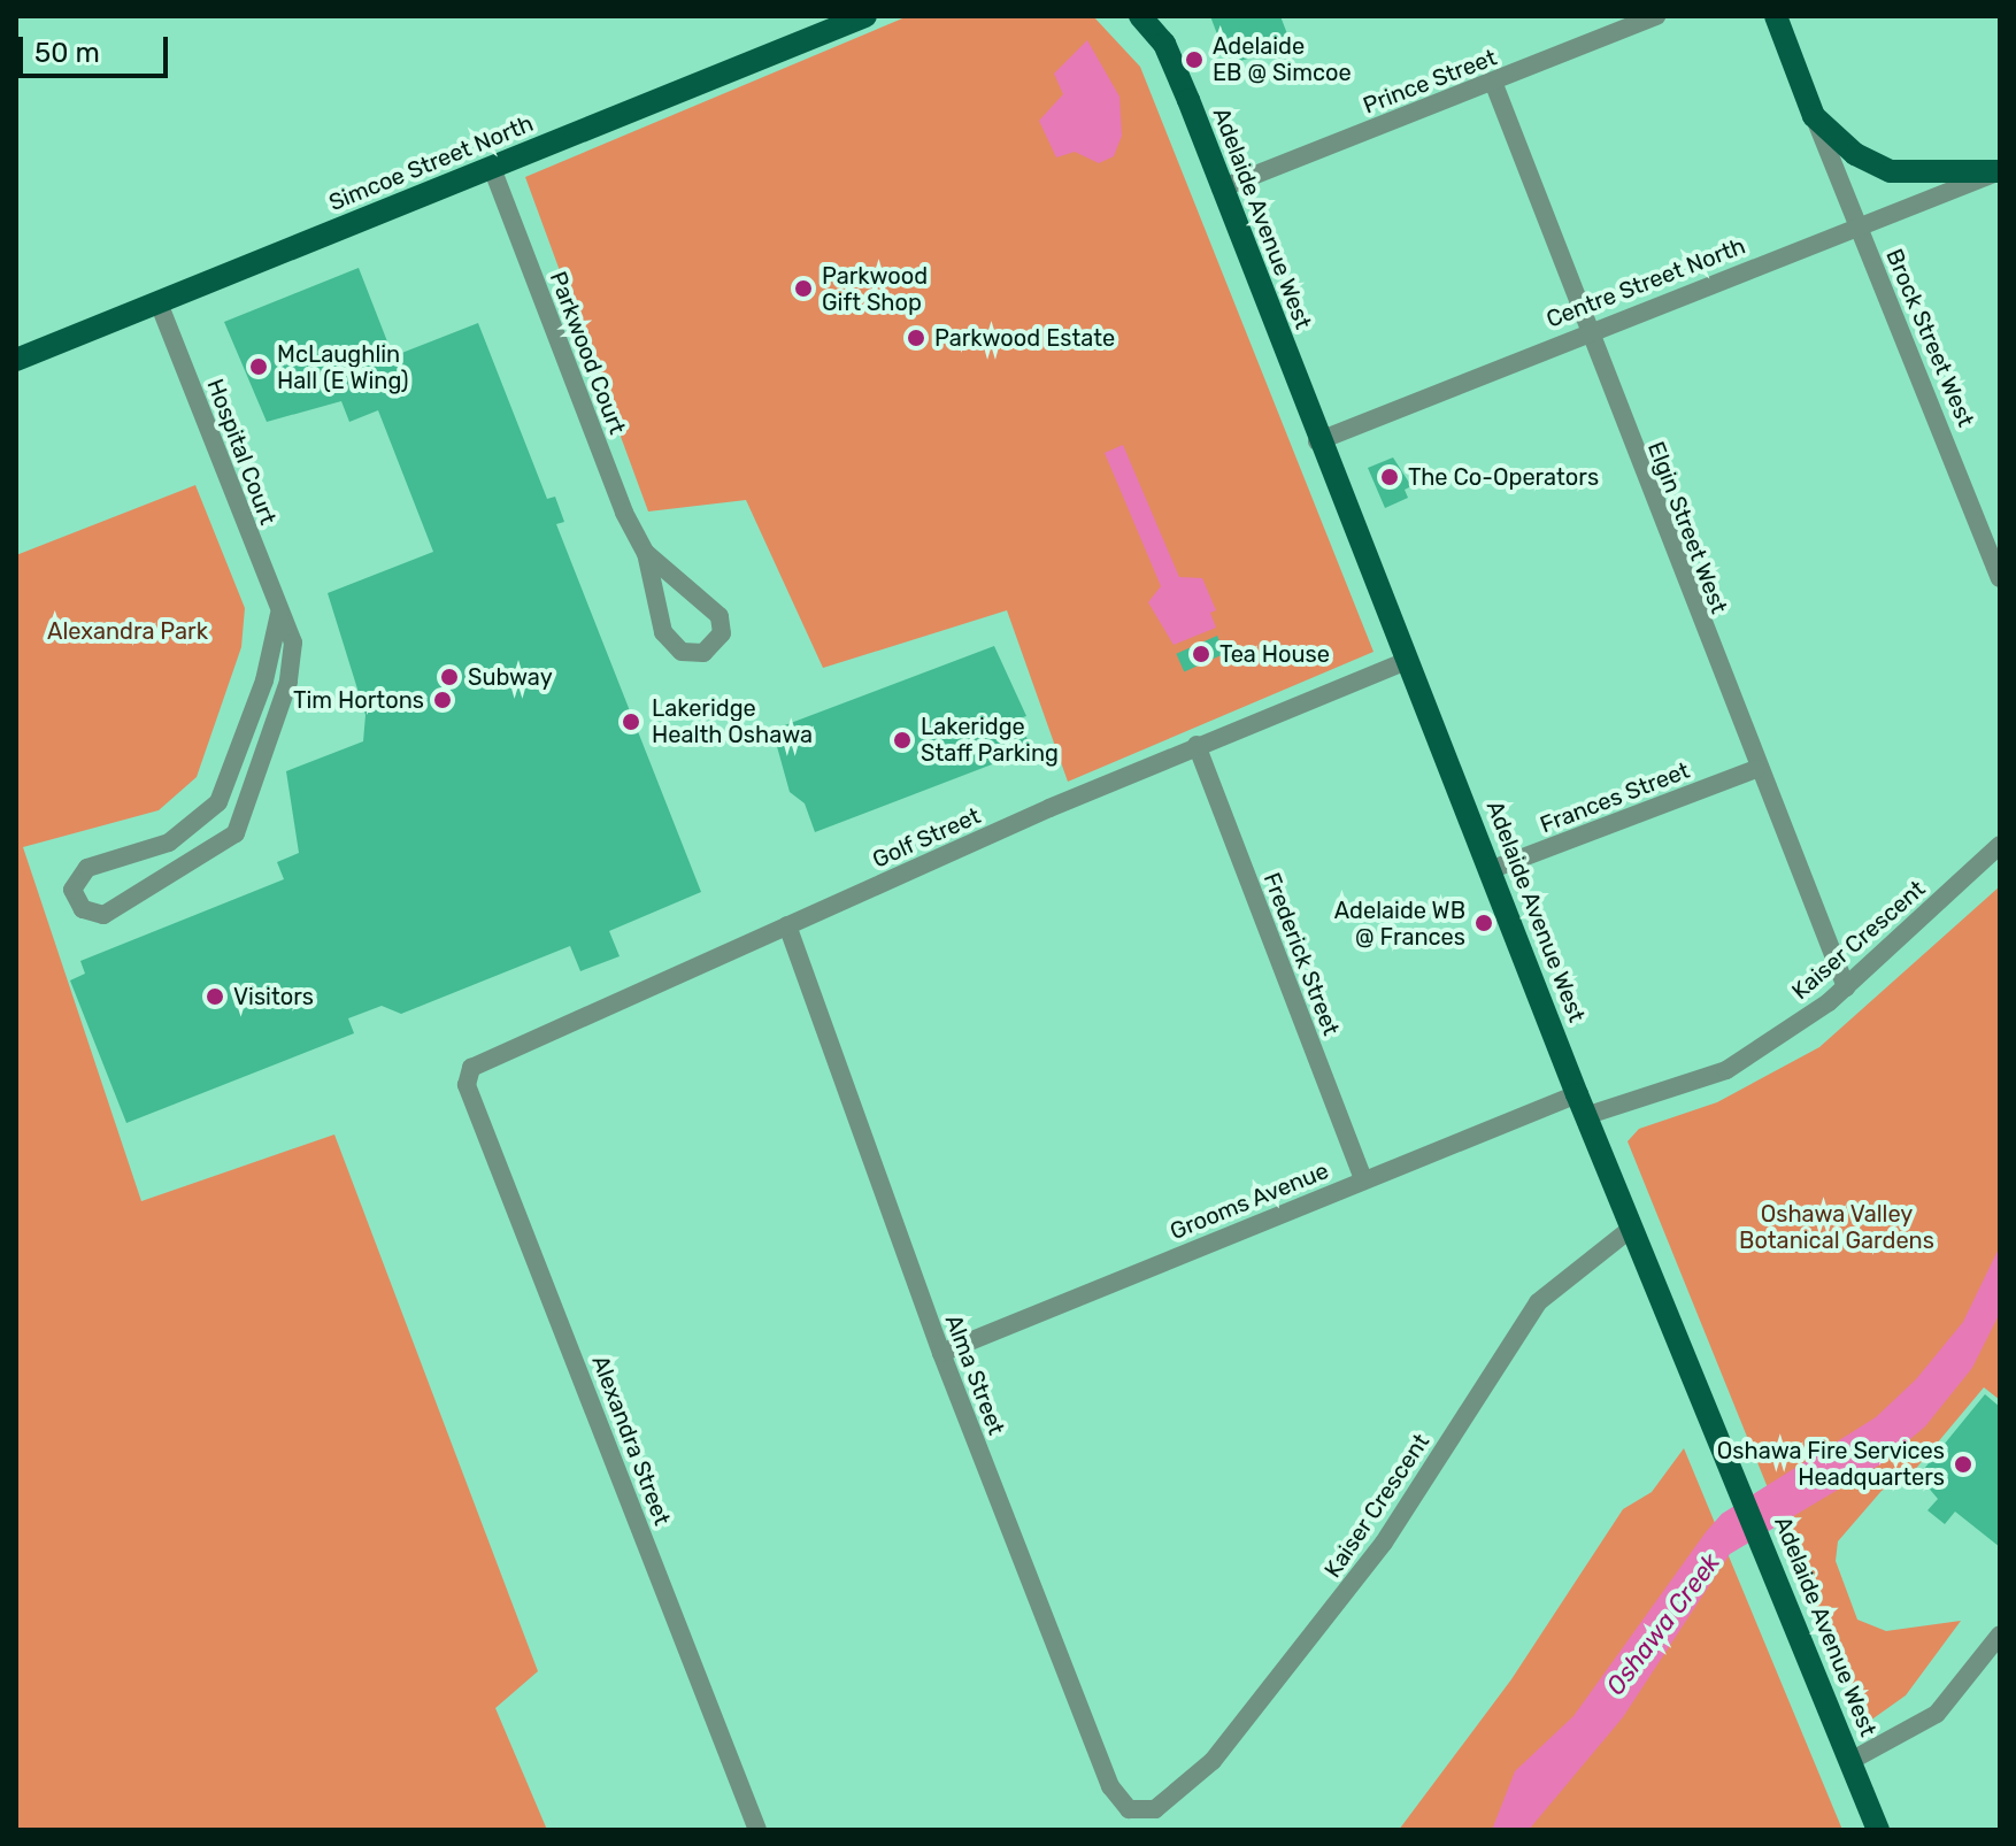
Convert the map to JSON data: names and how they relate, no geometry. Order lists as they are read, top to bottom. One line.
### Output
{"streets":{"main road":["Simcoe Street North","Adelaide Avenue West","Centre Street North","Brock Street West"],"street":["Prince Street","Parkwood Court","Hospital Court","Elgin Street West","Frances Street","Golf Street","Kaiser Crescent","Frederick Street","Grooms Avenue","Alma Street","Alexandra Street"]},"crossings":[["Prince Street","Adelaide Avenue West"],["Prince Street","Elgin Street West"],["Simcoe Street North","Parkwood Court"],["Simcoe Street North","Hospital Court"],["Adelaide Avenue West","Centre Street North"],["Adelaide Avenue West","Frances Street"],["Adelaide Avenue West","Golf Street"],["Adelaide Avenue West","Kaiser Crescent"],["Adelaide Avenue West","Grooms Avenue"],["Centre Street North","Brock Street West"],["Centre Street North","Elgin Street West"],["Elgin Street West","Frances Street"],["Elgin Street West","Kaiser Crescent"],["Golf Street","Frederick Street"],["Golf Street","Alma Street"],["Golf Street","Alexandra Street"],["Kaiser Crescent","Grooms Avenue"],["Kaiser Crescent","Alma Street"],["Frederick Street","Grooms Avenue"],["Grooms Avenue","Alma Street"]],"water":["Oshawa Creek"],"parks":["Alexandra Park","Oshawa Valley Botanical Gardens"],"places":["Adelaide EB @ Simcoe","Parkwood Gift Shop","Parkwood Estate","McLaughlin Hall (E Wing)","The Co-Operators","Tea House","Subway","Tim Hortons","Lakeridge Health Oshawa","Lakeridge Staff Parking","Adelaide WB @ Frances","Visitors","Oshawa Fire Services Headquarters"],"scale_bar":"50 m"}
